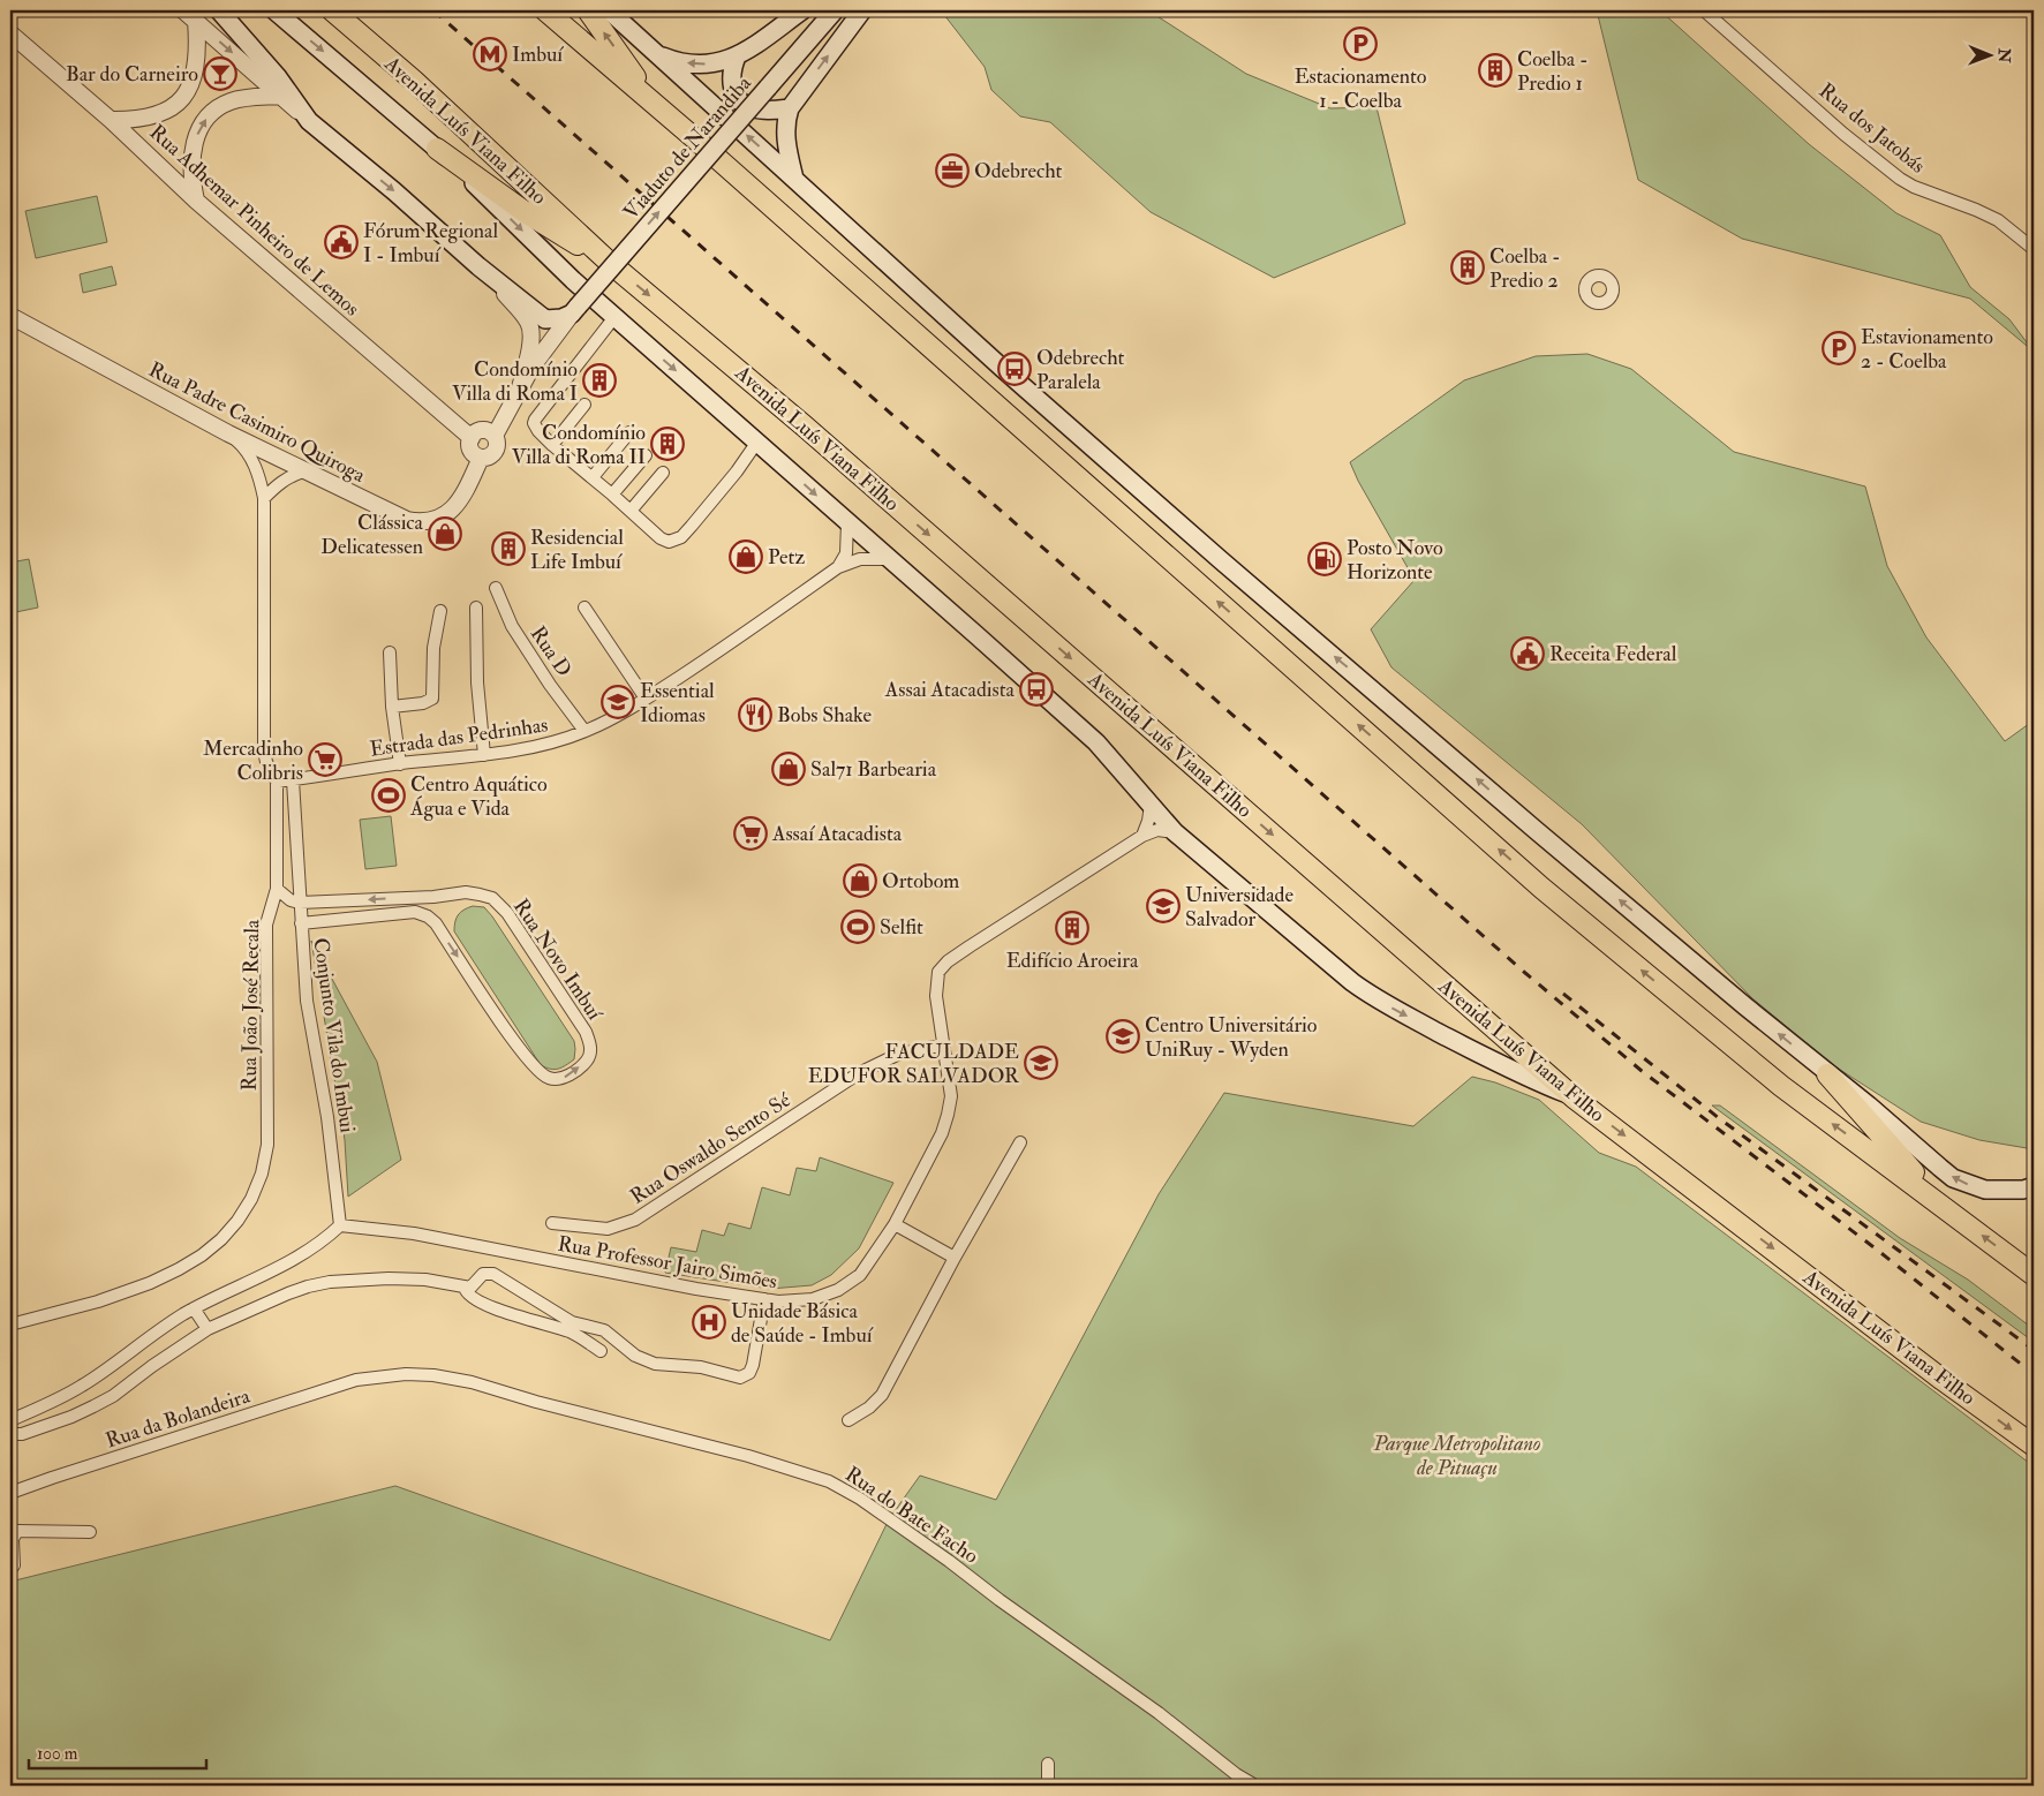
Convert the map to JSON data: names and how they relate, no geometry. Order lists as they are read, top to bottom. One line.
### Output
{"streets":{"highway":["Avenida Luís Viana Filho"],"main road":["Viaduto de Narandiba"],"street":["Rua dos Jatobás","Rua Adhemar Pinheiro de Lemos","Rua Padre Casimiro Quiroga","Rua D","Estrada das Pedrinhas","Rua Novo Imbuí","Rua João José Recala","Conjunto Vila do Imbui","Rua Oswaldo Sento Sé","Rua Professor Jairo Simões","Rua da Bolandeira","Rua do Bate Facho"]},"crossings":[["Avenida Luís Viana Filho","Estrada das Pedrinhas"],["Avenida Luís Viana Filho","Rua Professor Jairo Simões"],["Rua Adhemar Pinheiro de Lemos","Rua Padre Casimiro Quiroga"],["Rua Padre Casimiro Quiroga","Rua João José Recala"],["Rua D","Estrada das Pedrinhas"],["Estrada das Pedrinhas","Rua João José Recala"],["Estrada das Pedrinhas","Conjunto Vila do Imbui"],["Rua Novo Imbuí","Conjunto Vila do Imbui"],["Conjunto Vila do Imbui","Rua Professor Jairo Simões"],["Rua Oswaldo Sento Sé","Rua Professor Jairo Simões"],["Rua da Bolandeira","Rua do Bate Facho"]],"parks":["Parque Metropolitano de Pituaçu"],"places":{"parking":["Estacionamento 1 - Coelba","Estavionamento 2 - Coelba"],"metro station":["Imbuí"],"building":["Coelba - Predio 1","Coelba - Predio 2","Condomínio Villa di Roma I","Condomínio Villa di Roma II","Residencial Life Imbuí","Edifício Aroeira"],"bar":["Bar do Carneiro"],"office":["Odebrecht"],"public building":["Fórum Regional I - Imbuí","Receita Federal"],"bus stop":["Odebrecht Paralela","Assai Atacadista"],"shop":["Clássica Delicatessen","Petz","Sal71 Barbearia","Ortobom"],"fuel station":["Posto Novo Horizonte"],"school or university":["Essential Idiomas","Universidade Salvador","Centro Universitário UniRuy - Wyden","FACULDADE EDUFOR SALVADOR"],"restaurant":["Bobs Shake"],"supermarket":["Mercadinho Colibris","Assaí Atacadista"],"sports":["Centro Aquático Água e Vida","Selfit"],"hospital":["Unidade Básica de Saúde - Imbuí"]},"scale_bar":"100 m","north":"right"}
